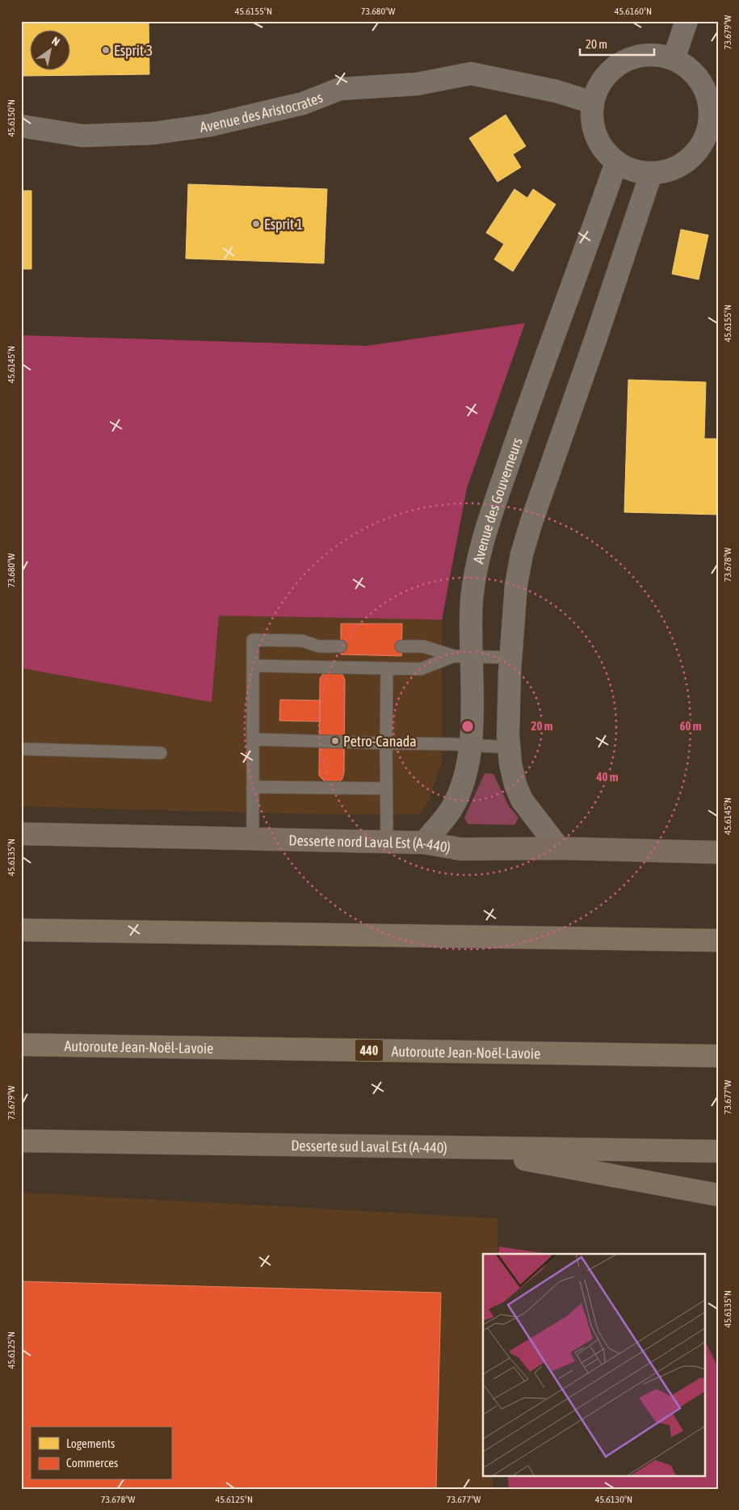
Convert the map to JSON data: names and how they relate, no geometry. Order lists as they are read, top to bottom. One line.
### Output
{"streets":{"highway":["Autoroute Jean-Noël-Lavoie","440","Desserte sud Laval Est (A-440)"],"main road":["Desserte nord Laval Est (A-440)"],"street":["Avenue des Aristocrates","Avenue des Gouverneurs"]},"crossings":[["Avenue des Aristocrates","Avenue des Gouverneurs"],["Avenue des Gouverneurs","Desserte nord Laval Est (A-440)"]],"places":["Esprit 3","Esprit 1","Petro-Canada"],"legend":["Logements","Commerces"],"scale_bar":"20 m","north":"top right","coordinates":["45.6155°N","73.680°W","45.6160°N","73.679°W","45.6150°N","45.6145°N","73.678°W","45.6135°N","73.677°W","45.6125°N","45.6130°N"],"rings":["20 m","60 m","40 m"]}
